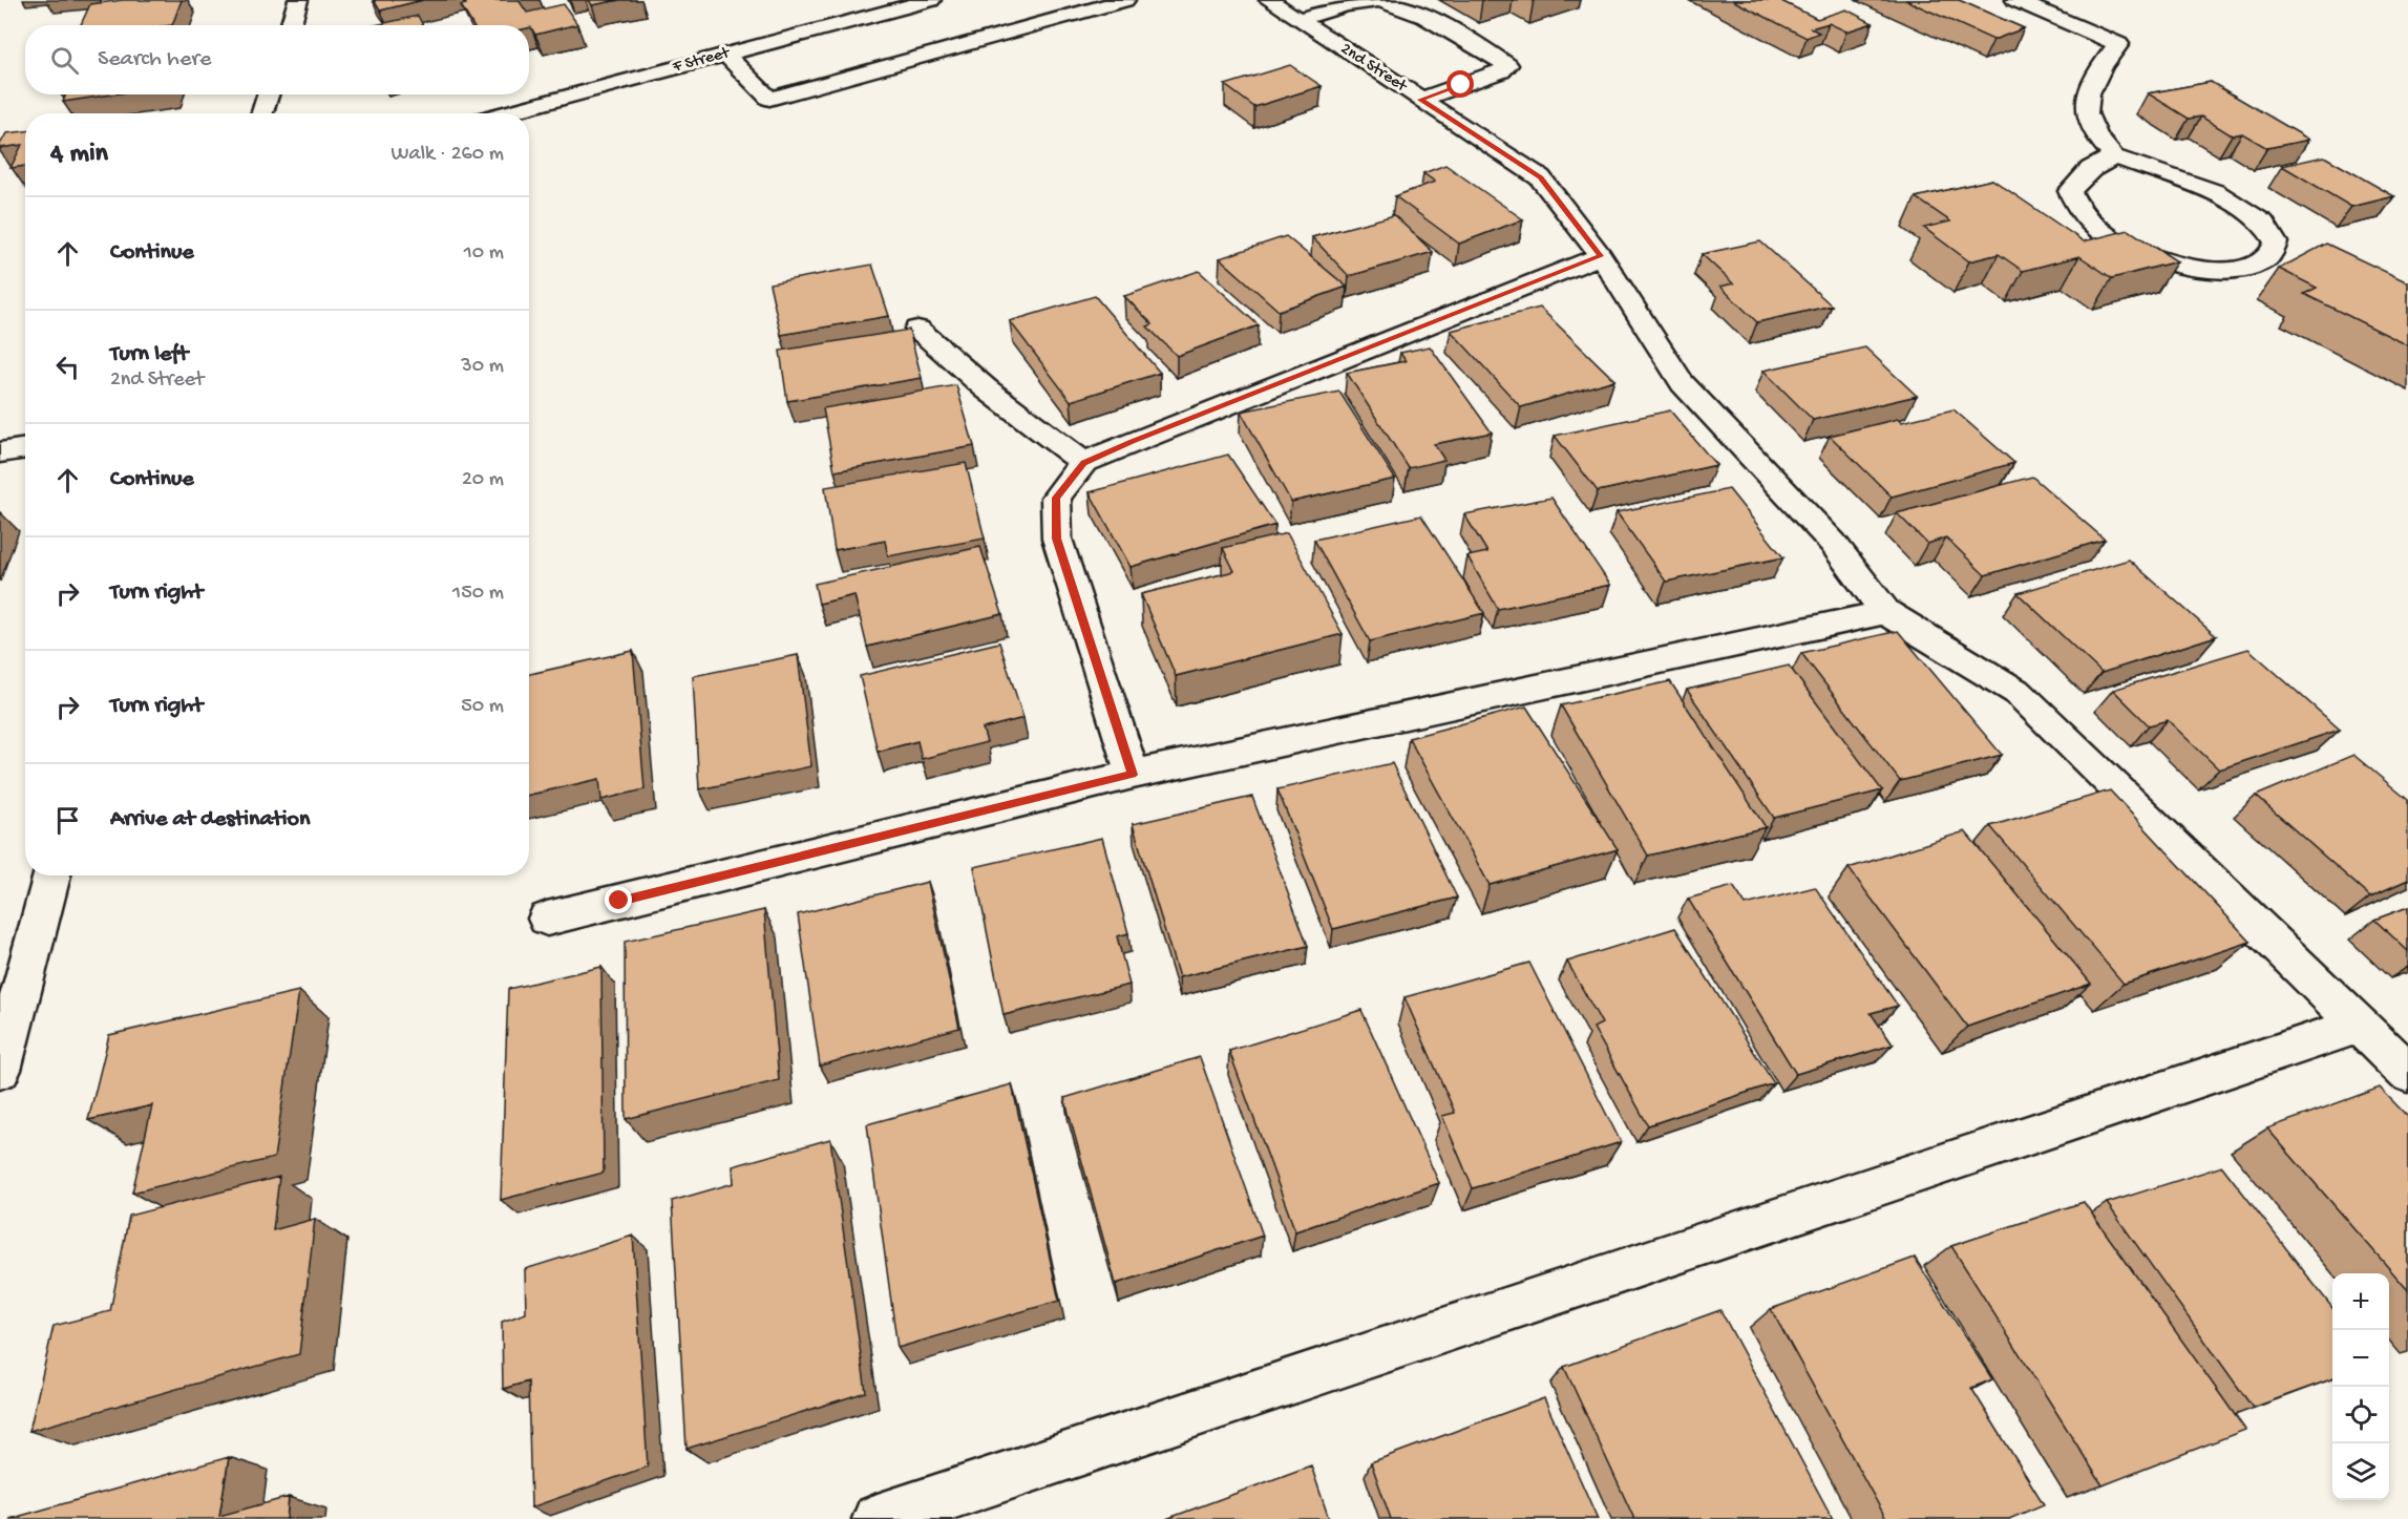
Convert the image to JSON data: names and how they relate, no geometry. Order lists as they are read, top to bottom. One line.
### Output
{"streets":{"street":["F Street","2nd Street"]},"page":{"search":"Search here","heading":["4 min","Walk · 260 m"],"list":[["Continue","10 m"],["Turn left","2nd Street","30 m"],["Continue","20 m"],["Turn right","150 m"],["Turn right","50 m"],"Arrive at destination"],"map_buttons":["+","−"]}}
